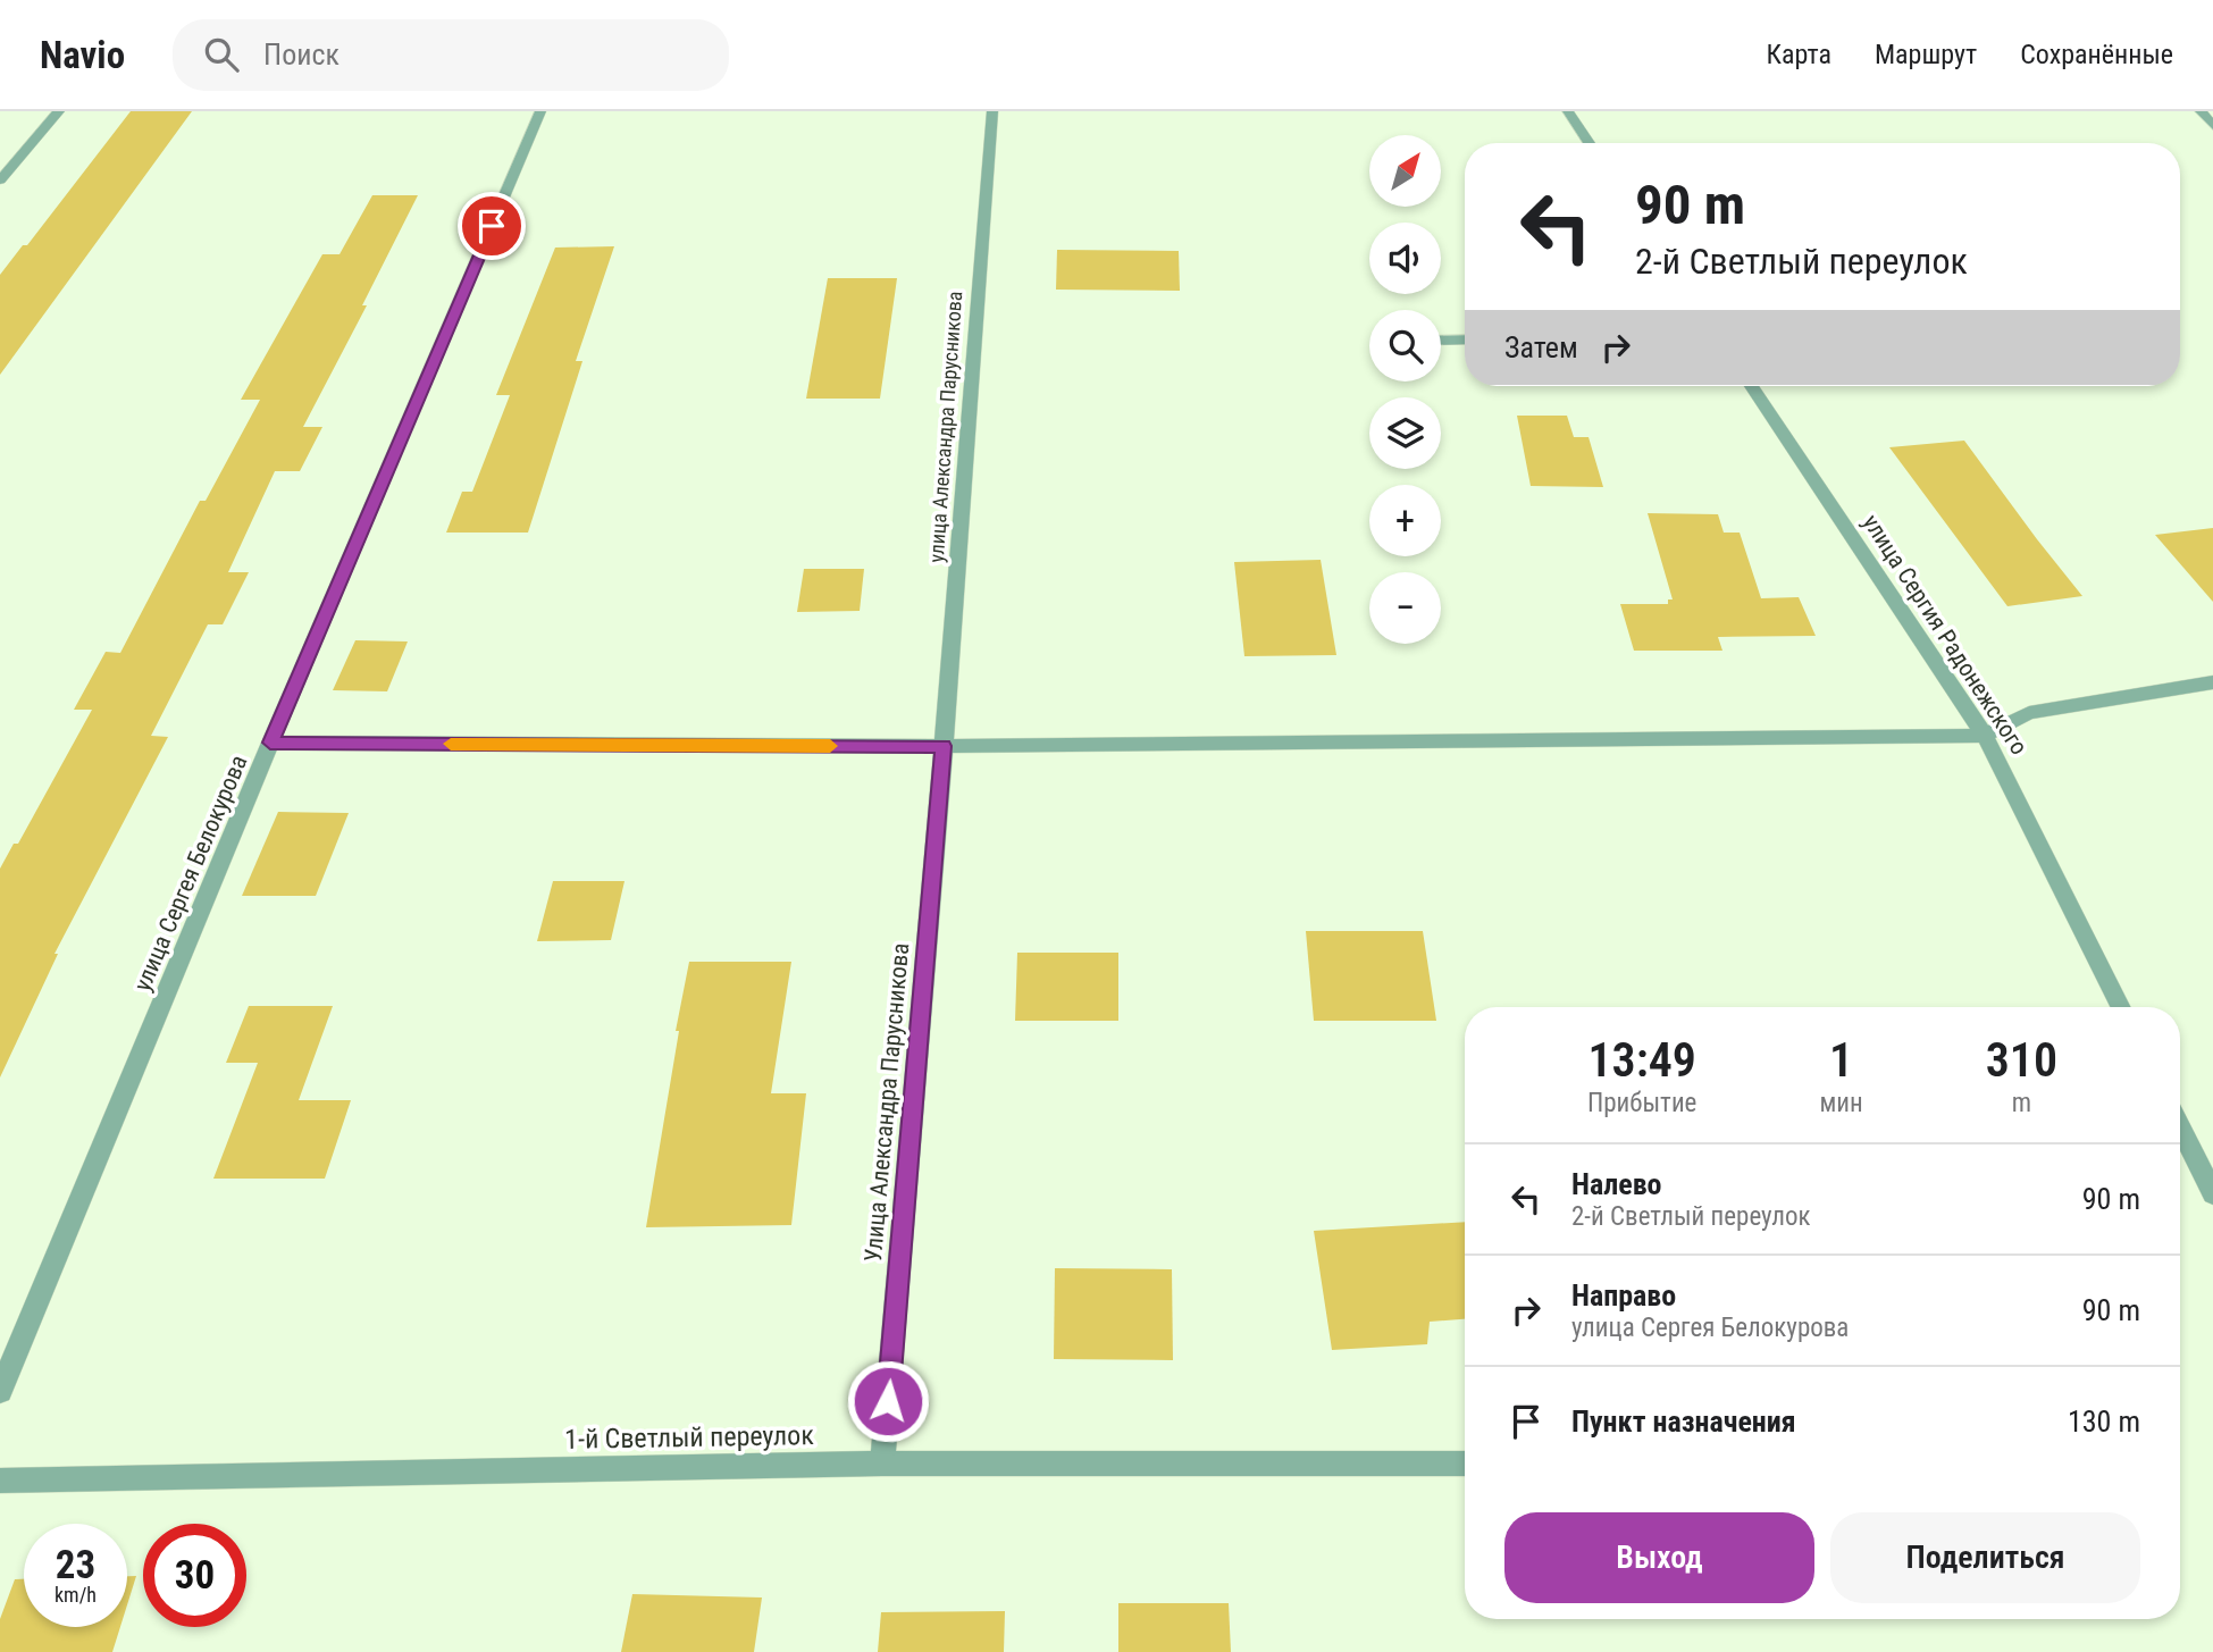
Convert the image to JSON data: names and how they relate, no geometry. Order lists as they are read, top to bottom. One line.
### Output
{"streets":{"street":["улица Александра Парусникова","улица Сергия Радонежского","улица Сергея Белокурова","Улица Александра Парусникова","1-й Светлый переулок"]},"crossings":[["улица Александра Парусникова","Улица Александра Парусникова"],["Улица Александра Парусникова","1-й Светлый переулок"]],"north":"top right","page":{"header":"Navio","search":"Поиск","nav":["Карта","Маршрут","Сохранённые"],"map_buttons":["+","−"],"turn":["90 m","2-й Светлый переулок"],"then":"Затем","eta":["13:49","Прибытие","1","мин","310","m"],"list":[{"name":"Налево","note":"2-й Светлый переулок","value":"90 m"},{"name":"Направо","note":"улица Сергея Белокурова","value":"90 m"},{"name":"Пункт назначения","value":"130 m"}],"buttons":["Выход","Поделиться"],"speed":"23 km/h","limit":"30"}}
